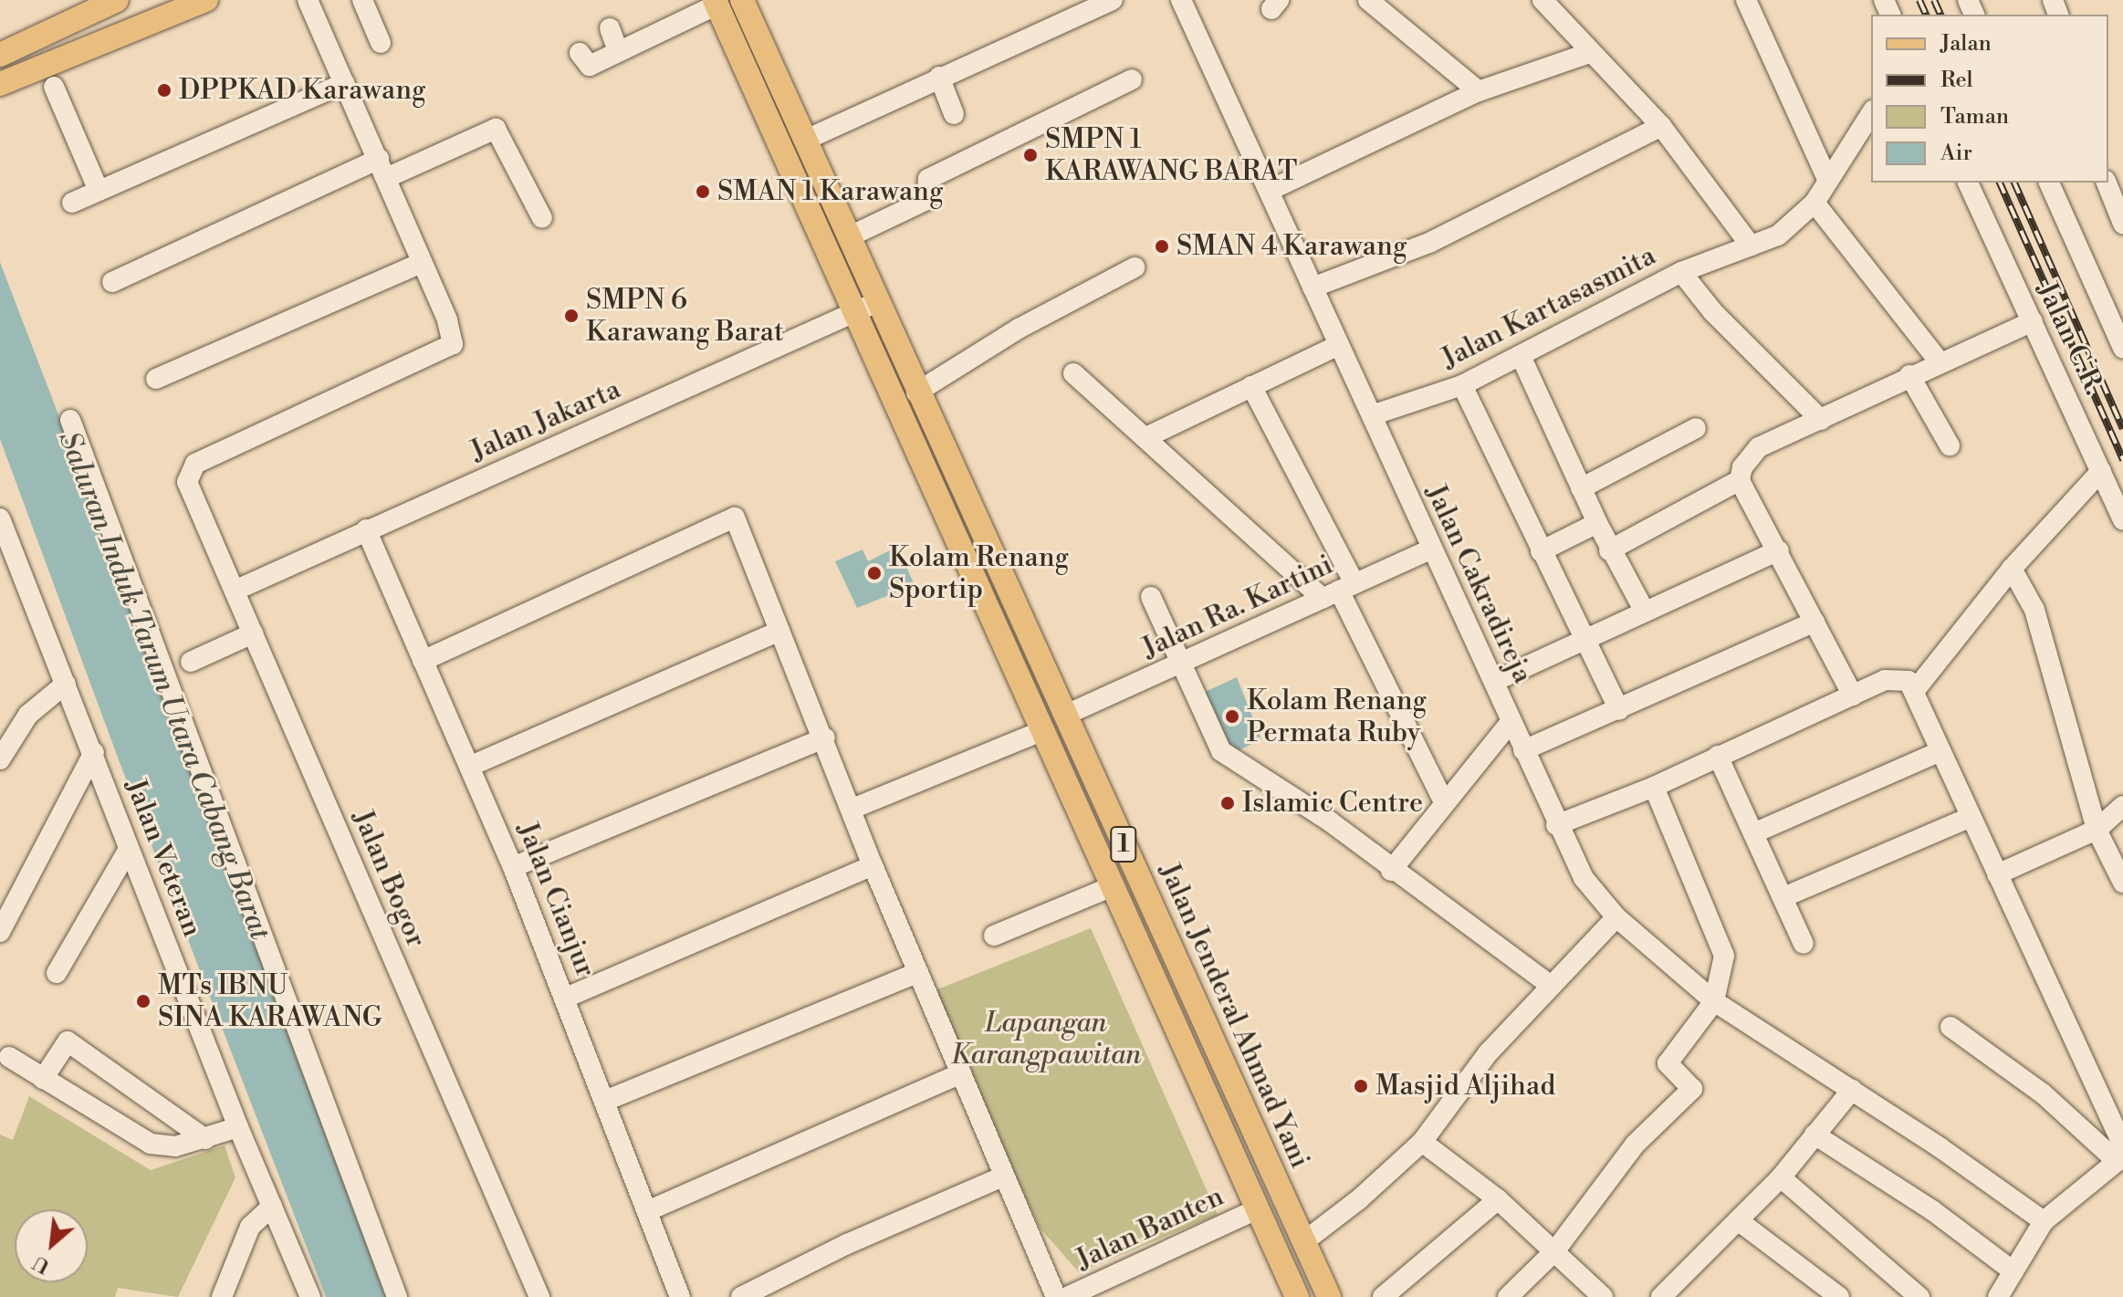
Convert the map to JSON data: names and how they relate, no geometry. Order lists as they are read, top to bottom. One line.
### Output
{"streets":{"main road":["1","Jalan Jenderal Ahmad Yani"],"street":["Jalan Kartasasmita","Jalan C.R.","Jalan Jakarta","Jalan Cakradireja","Jalan Ra. Kartini","Jalan Veteran","Jalan Bogor","Jalan Cianjur","Jalan Banten"]},"crossings":[["Jalan Kartasasmita","Jalan Cakradireja"],["Jalan Jakarta","1"],["Jalan Jakarta","Jalan Bogor"],["Jalan Jakarta","Jalan Cianjur"],["Jalan Jakarta","Jalan Jenderal Ahmad Yani"],["Jalan Cakradireja","Jalan Ra. Kartini"],["Jalan Ra. Kartini","Jalan Jenderal Ahmad Yani"],["1","Jalan Banten"]],"water":["Saluran Induk Tarum Utara Cabang Barat"],"parks":["Lapangan Karangpawitan"],"places":["DPPKAD Karawang","SMPN 1 KARAWANG BARAT","SMAN 1 Karawang","SMAN 4 Karawang","SMPN 6 Karawang Barat","Kolam Renang Sportip","Kolam Renang Permata Ruby","Islamic Centre","MTs IBNU SINA KARAWANG","Masjid Aljihad"],"legend":["Jalan","Rel","Taman","Air"],"north":"bottom left"}
